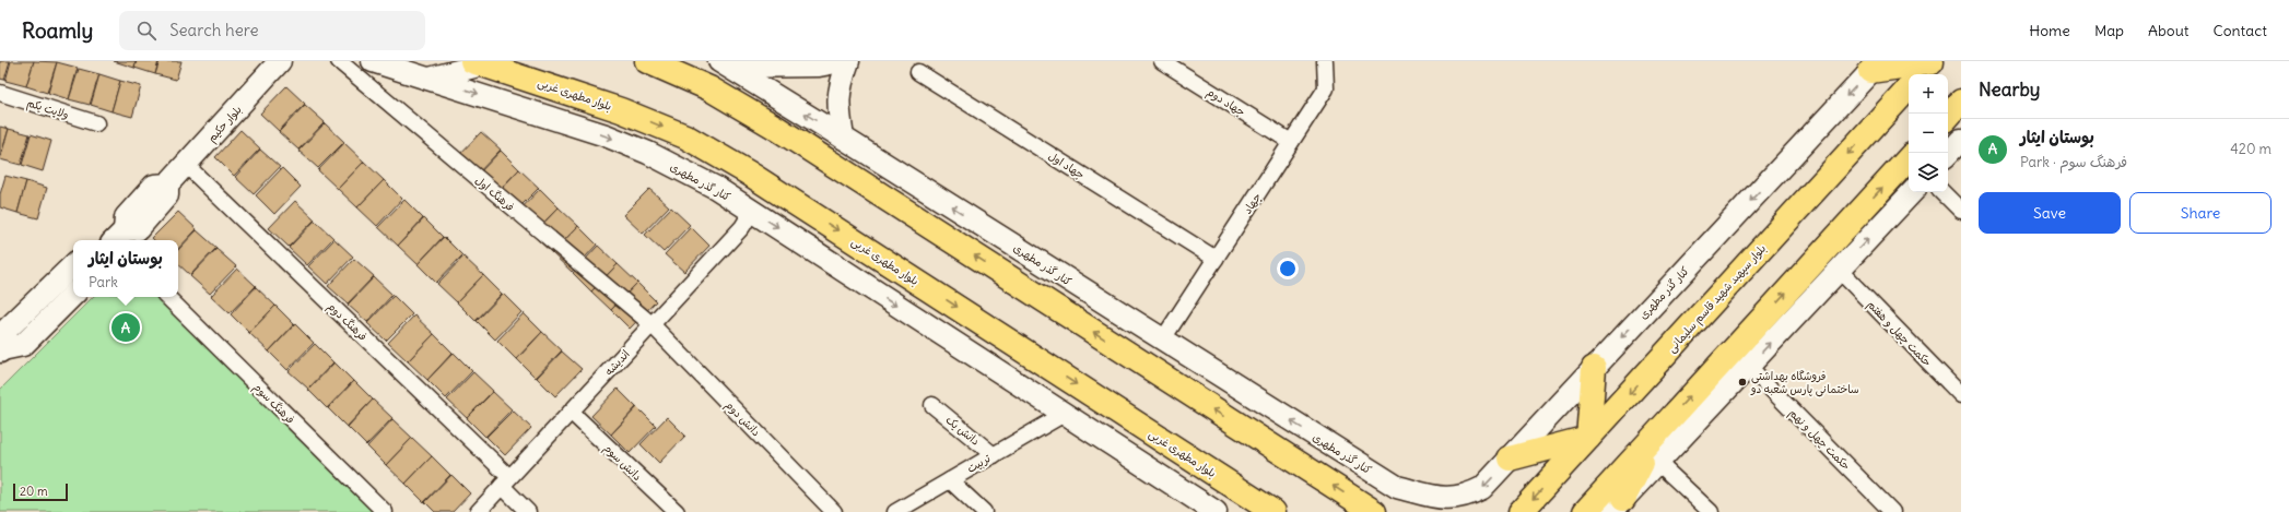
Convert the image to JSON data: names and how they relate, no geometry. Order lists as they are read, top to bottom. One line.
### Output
{"streets":{"main road":["بلوار مطهری غربی","بلوار سپهبد شهید قاسم سلیمانی"],"street":["جهاد دوم","ولایت یکم","بلوار حکیم","جهاد اول","کنار گذر مطهری","فرهنگ اول","جهاد","فرهنگ دوم","حکمت چهل و هفتم","اندیشه","فرهنگ سوم","دانش دوم","دانش یک","حکمت چهل و نهم","دانش سوم","تربیت"]},"crossings":[["جهاد دوم","جهاد"],["بلوار حکیم","فرهنگ دوم"],["جهاد اول","جهاد"],["کنار گذر مطهری","جهاد"],["کنار گذر مطهری","اندیشه"],["کنار گذر مطهری","تربیت"],["فرهنگ اول","اندیشه"],["فرهنگ اول","دانش دوم"],["فرهنگ دوم","اندیشه"],["اندیشه","دانش دوم"],["اندیشه","دانش سوم"],["دانش یک","تربیت"]],"places":["فروشگاه بهداشتی ساختمانی پارس شعبه دو"],"scale_bar":"20 m","page":{"header":"Roamly","search":"Search here","nav":["Home","Map","About","Contact"],"heading":"Nearby","map_buttons":["+","−"],"list":[{"mark":"A","name":"بوستان ایثار","note":"Park · فرهنگ سوم","value":"420 m"}],"buttons":["Save","Share"],"popup":["بوستان ایثار","Park"],"pins":"A","scale":"20 m"}}
